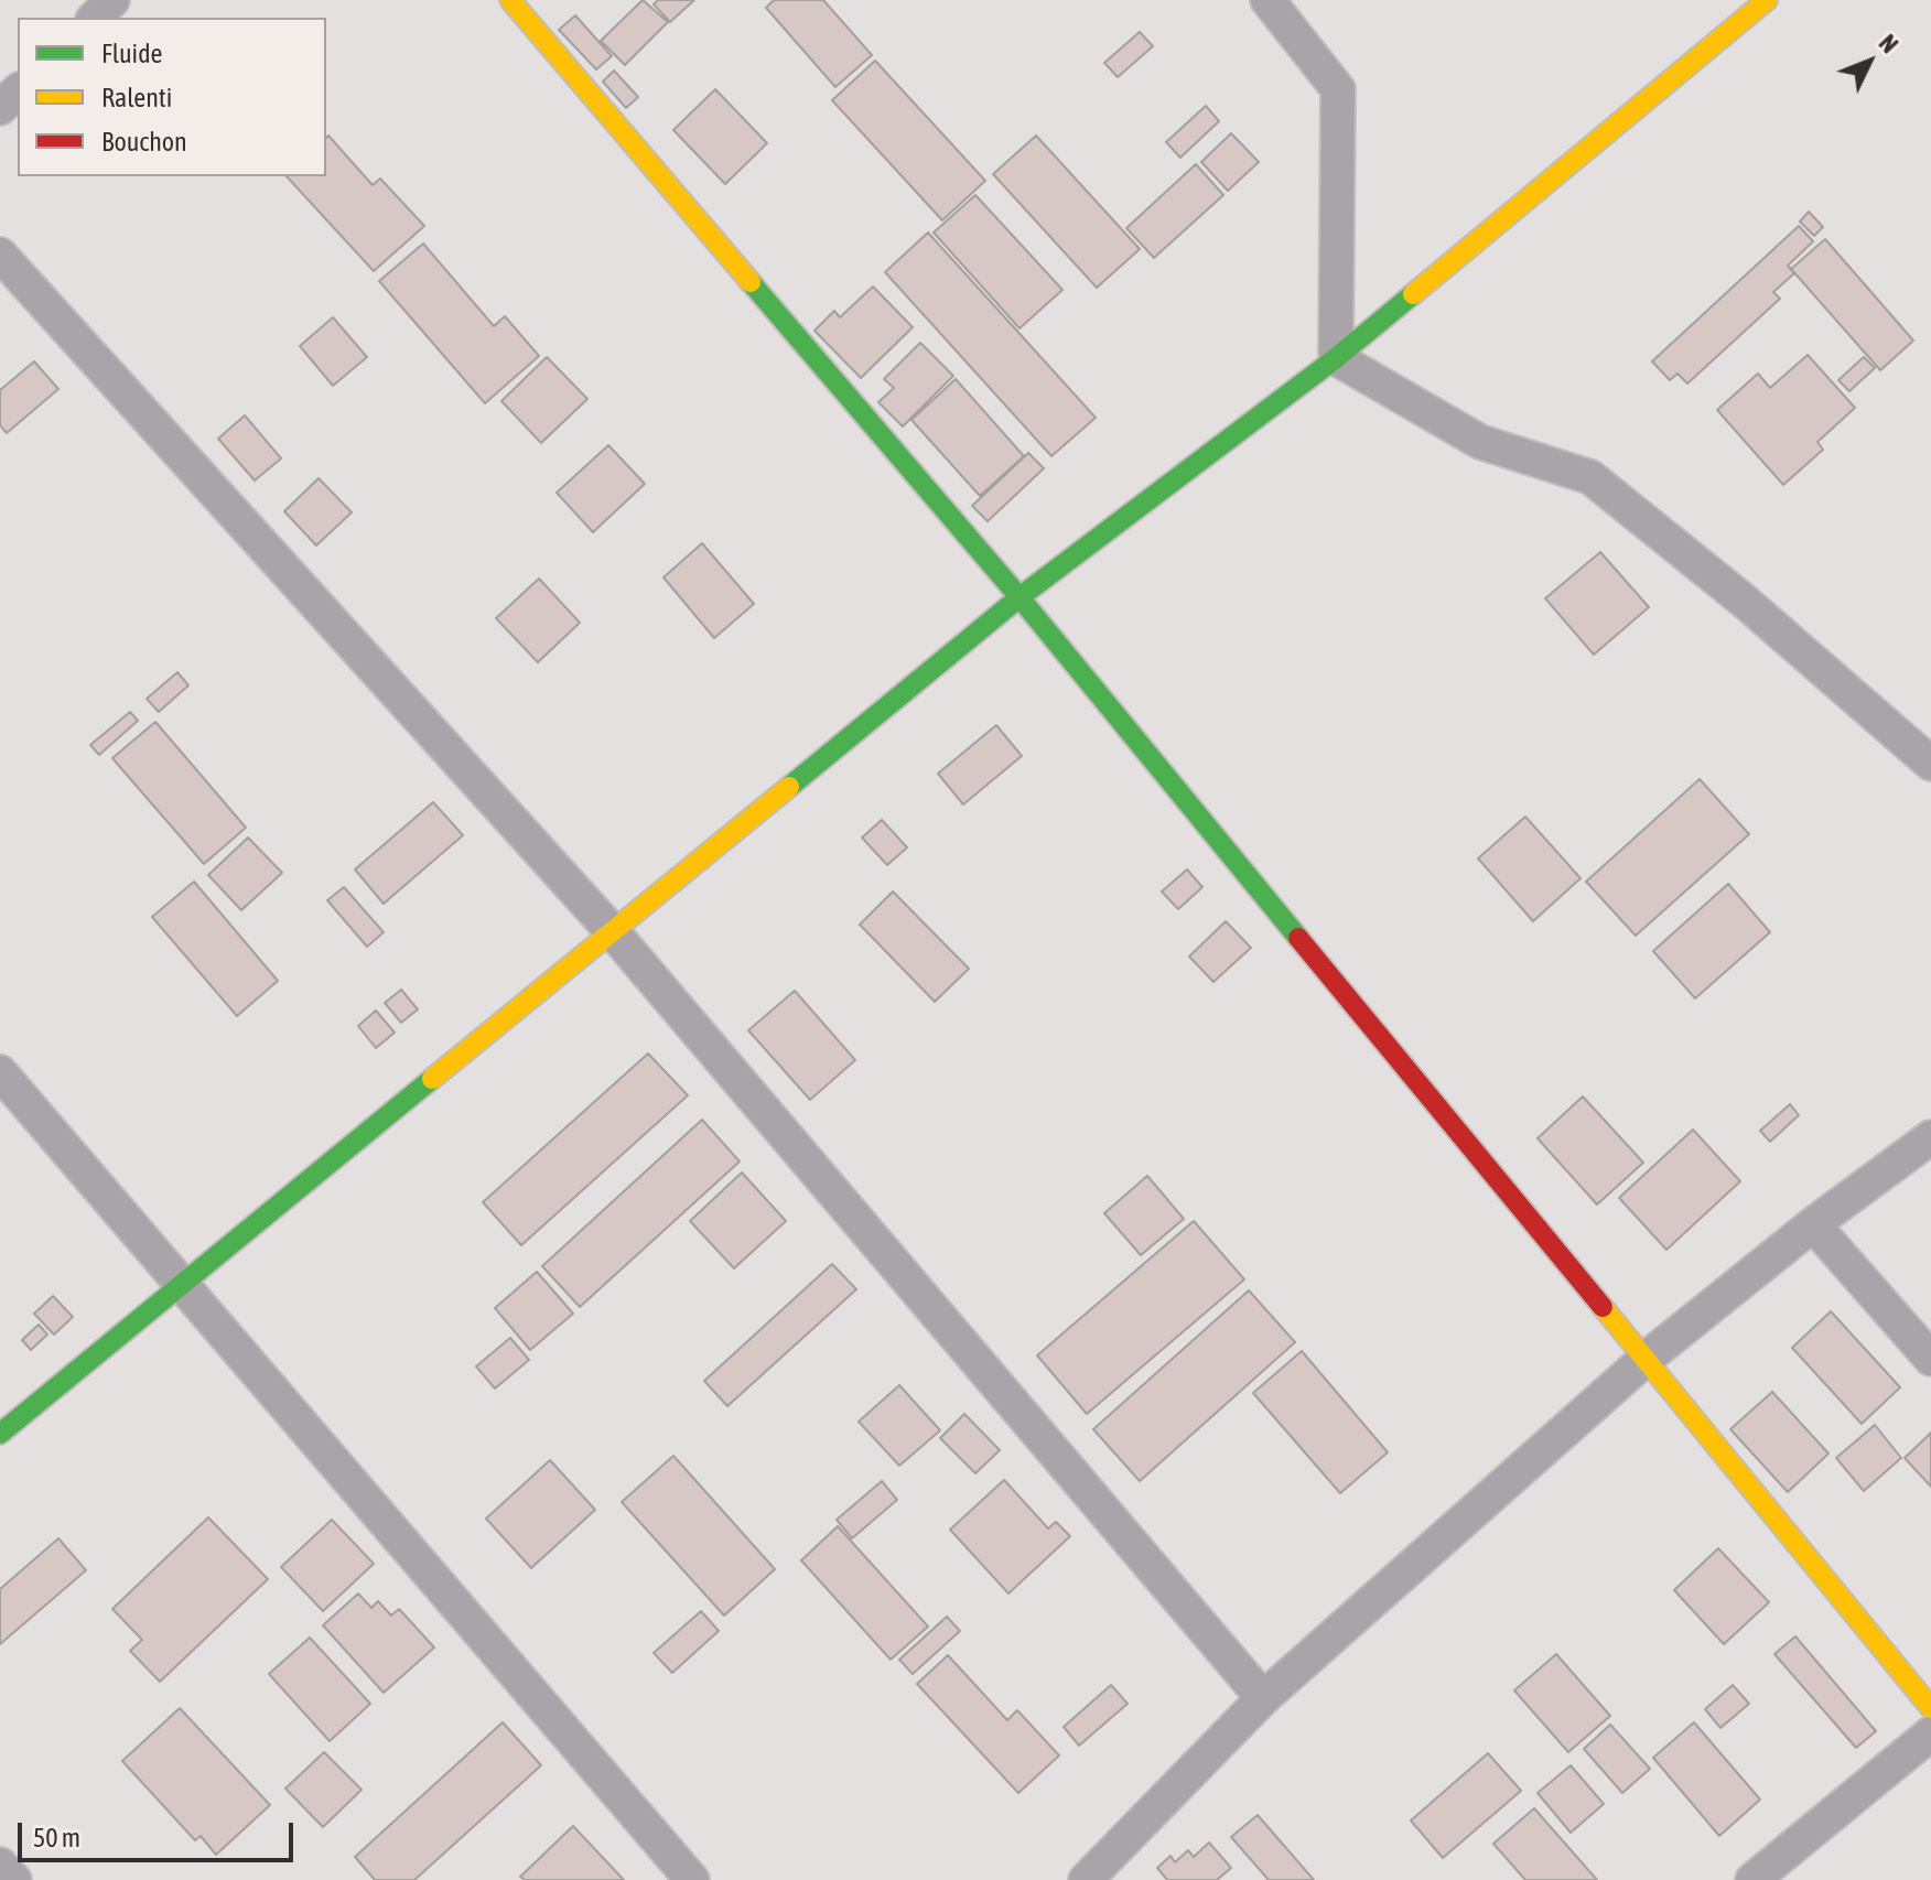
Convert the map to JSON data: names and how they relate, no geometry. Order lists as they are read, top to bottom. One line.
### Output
{"legend":["Fluide","Ralenti","Bouchon"],"scale_bar":"50 m","north":"top right"}
